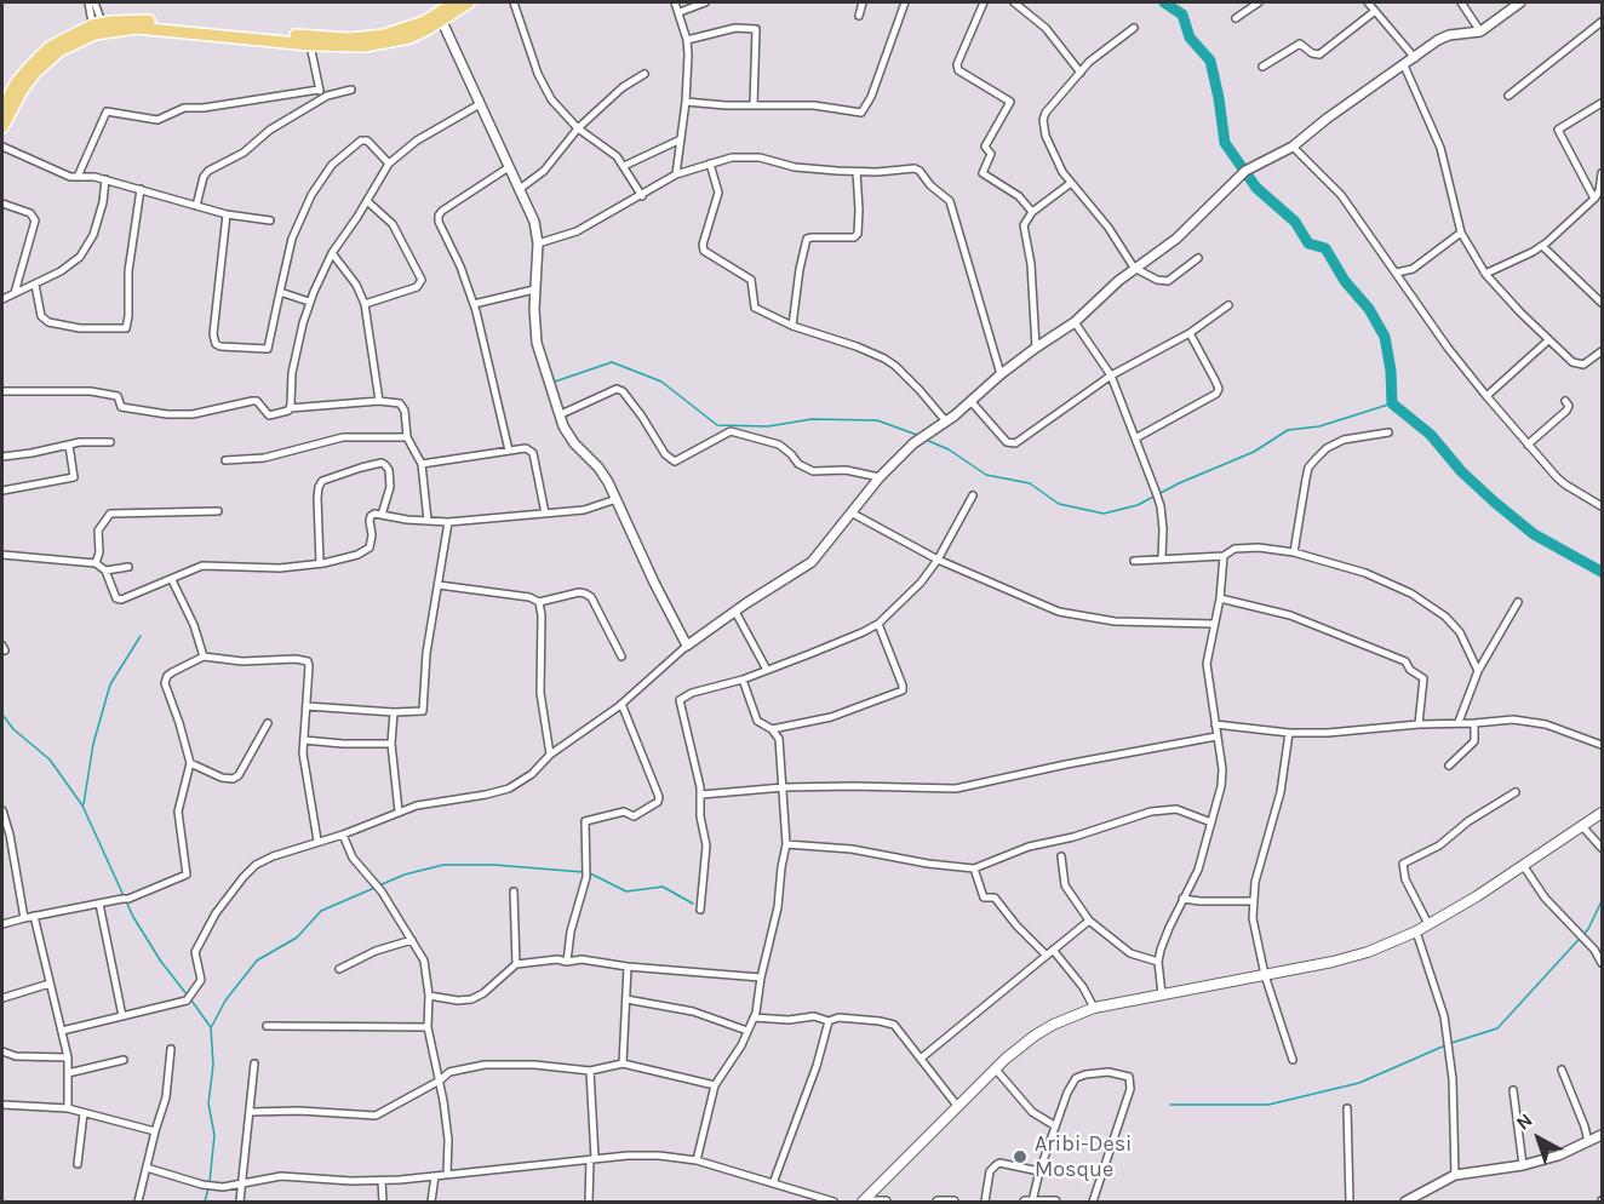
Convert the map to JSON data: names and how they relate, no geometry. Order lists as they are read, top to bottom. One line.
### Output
{"places":["Aribi-Desi Mosque"],"north":"top left"}
